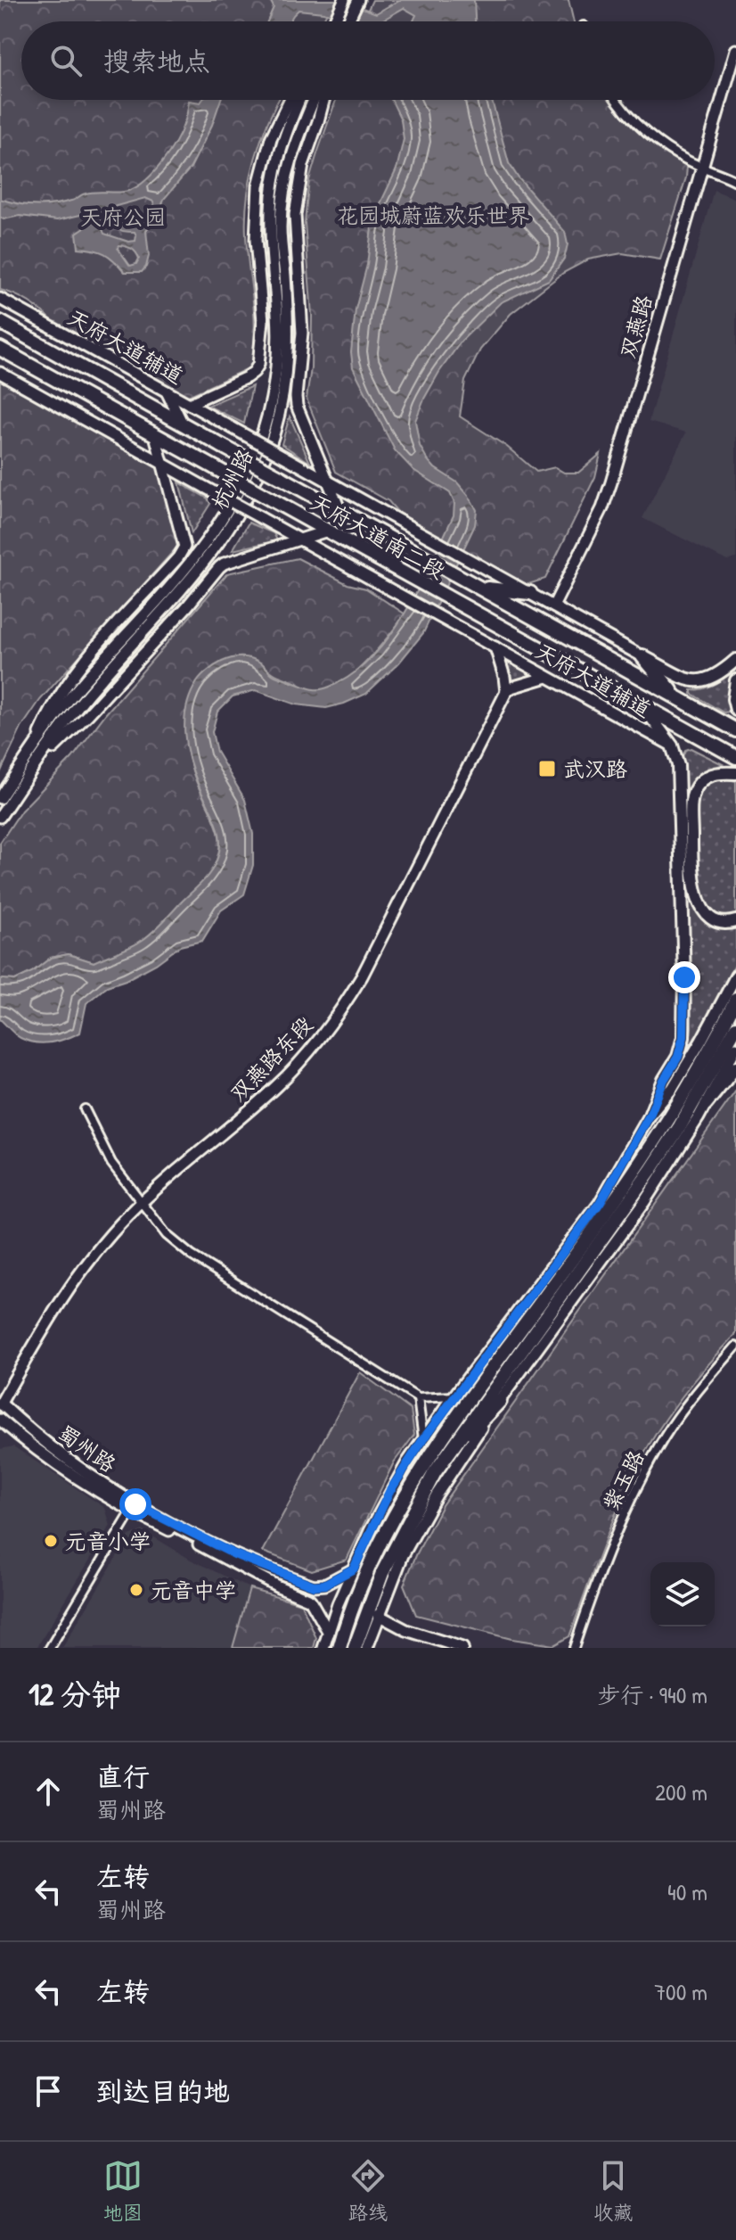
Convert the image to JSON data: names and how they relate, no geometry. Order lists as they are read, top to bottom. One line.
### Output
{"streets":{"highway":["天府大道南二段"],"main road":["双燕路","天府大道辅道","杭州路","双燕路东段","蜀州路"],"street":["紫玉路"]},"crossings":[["双燕路","天府大道辅道"],["双燕路东段","蜀州路"]],"parks":["花园城蔚蓝欢乐世界","天府公园"],"places":{"transit":["武汉路"],"other":["元音小学","元音中学"]},"page":{"search":"搜索地点","heading":["12 分钟","步行 · 940 m"],"list":[["直行","蜀州路","200 m"],["左转","蜀州路","40 m"],["左转","700 m"],"到达目的地"],"nav":["地图","路线","收藏"]}}
